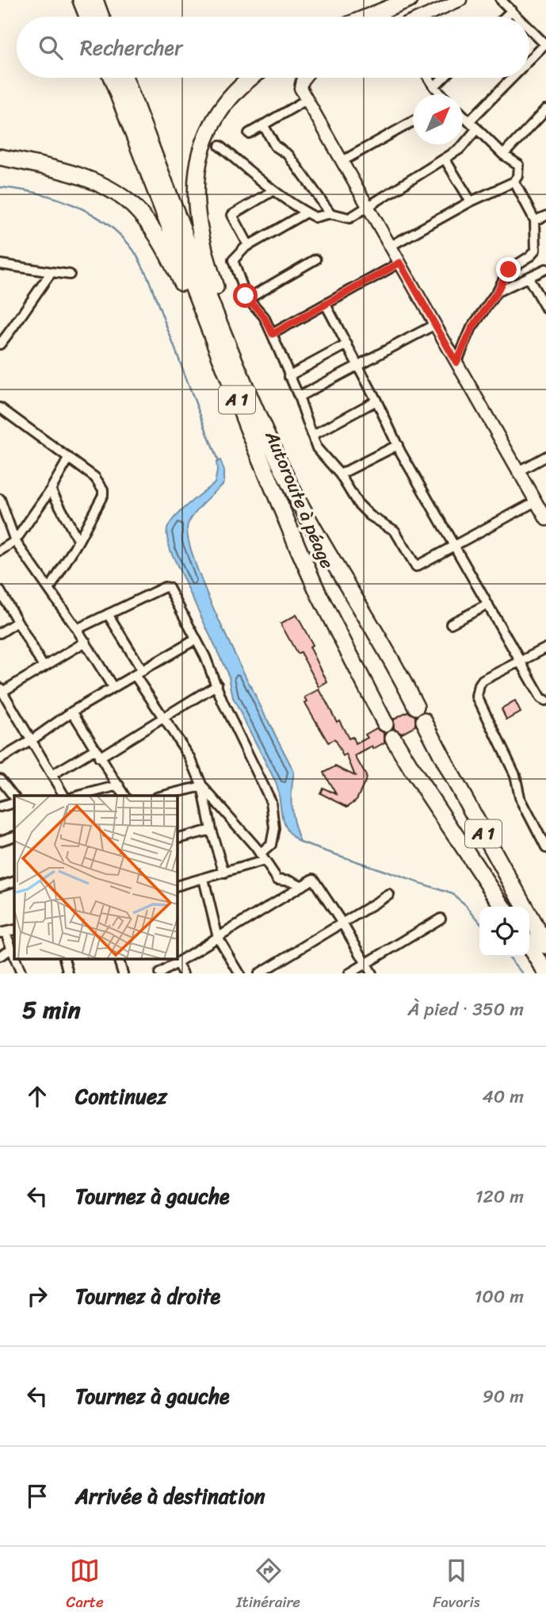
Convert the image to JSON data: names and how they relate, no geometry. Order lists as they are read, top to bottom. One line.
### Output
{"streets":{"highway":["A 1","Autoroute à péage"]},"north":"top right","page":{"search":"Rechercher","heading":["5 min","À pied · 350 m"],"list":[["Continuez","40 m"],["Tournez à gauche","120 m"],["Tournez à droite","100 m"],["Tournez à gauche","90 m"],"Arrivée à destination"],"nav":["Carte","Itinéraire","Favoris"]}}
